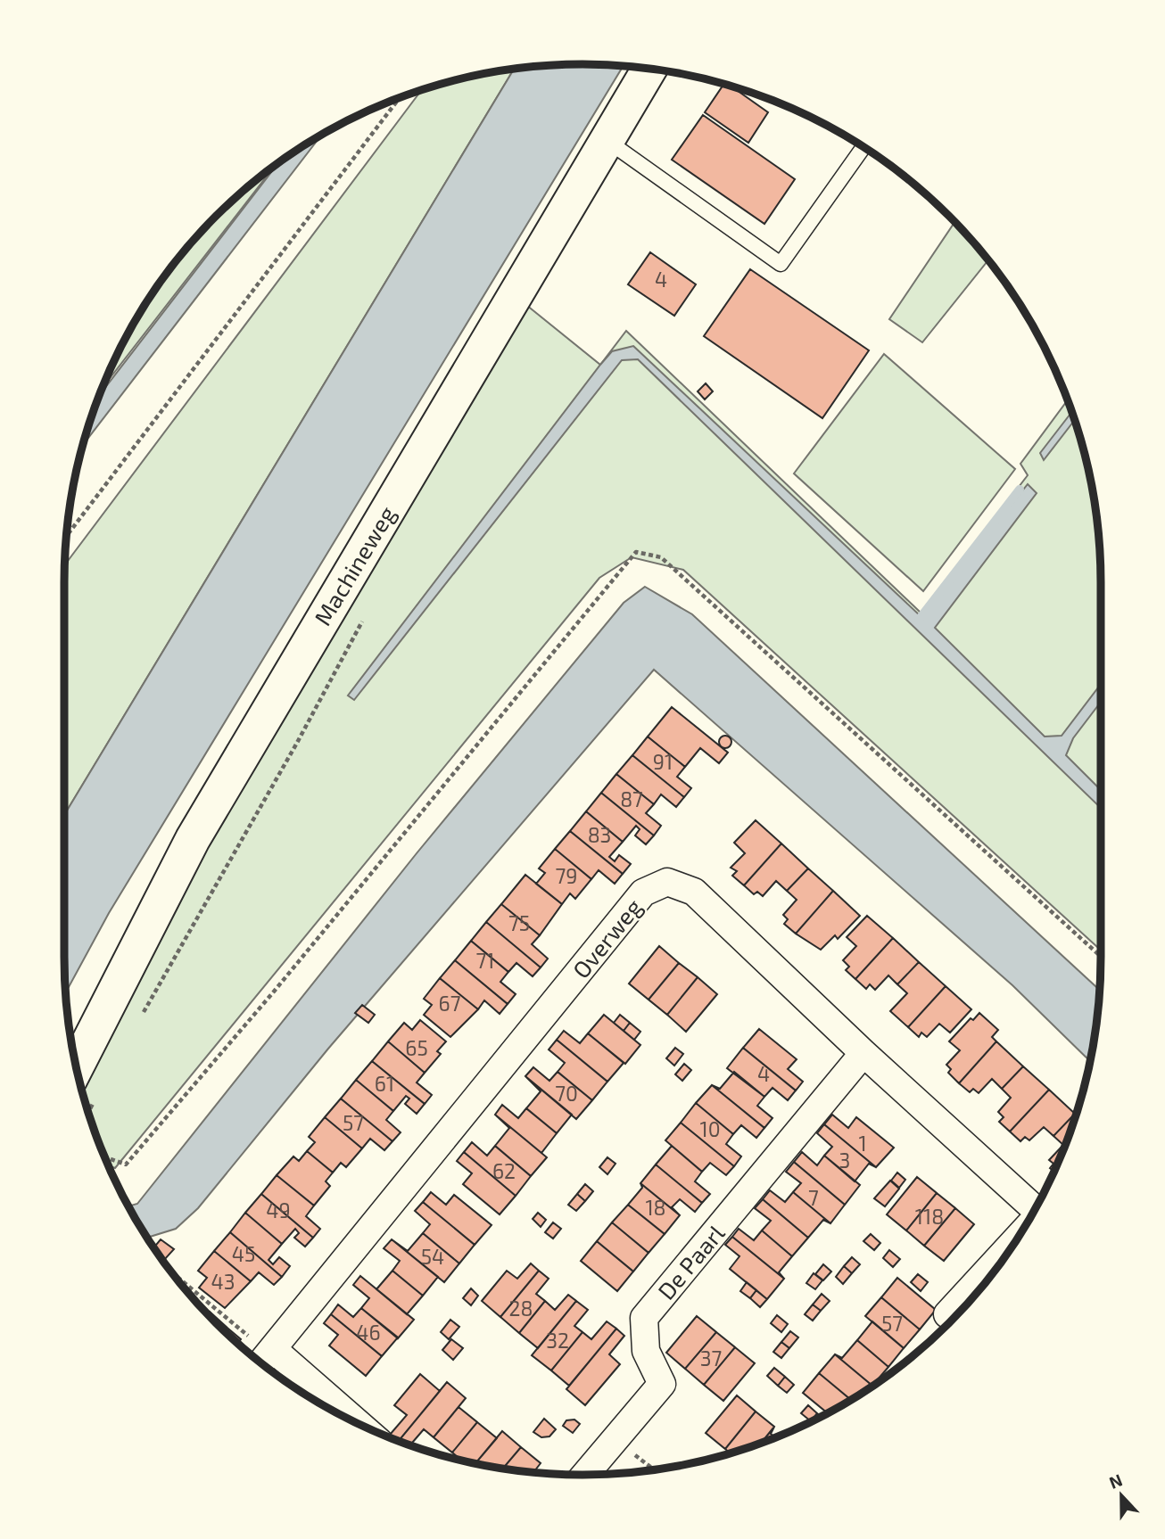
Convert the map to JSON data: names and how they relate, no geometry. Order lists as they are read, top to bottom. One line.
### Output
{"streets":{"street":["Machineweg","Overweg","De Paarl"]},"crossings":[["Overweg","De Paarl"]],"house_numbers":["4","91","87","83","79","75","71","67","65","4","61","70","57","10","1","3","62","7","18","49","118","45","54","43","28","57","46","32","37"],"north":"top"}
